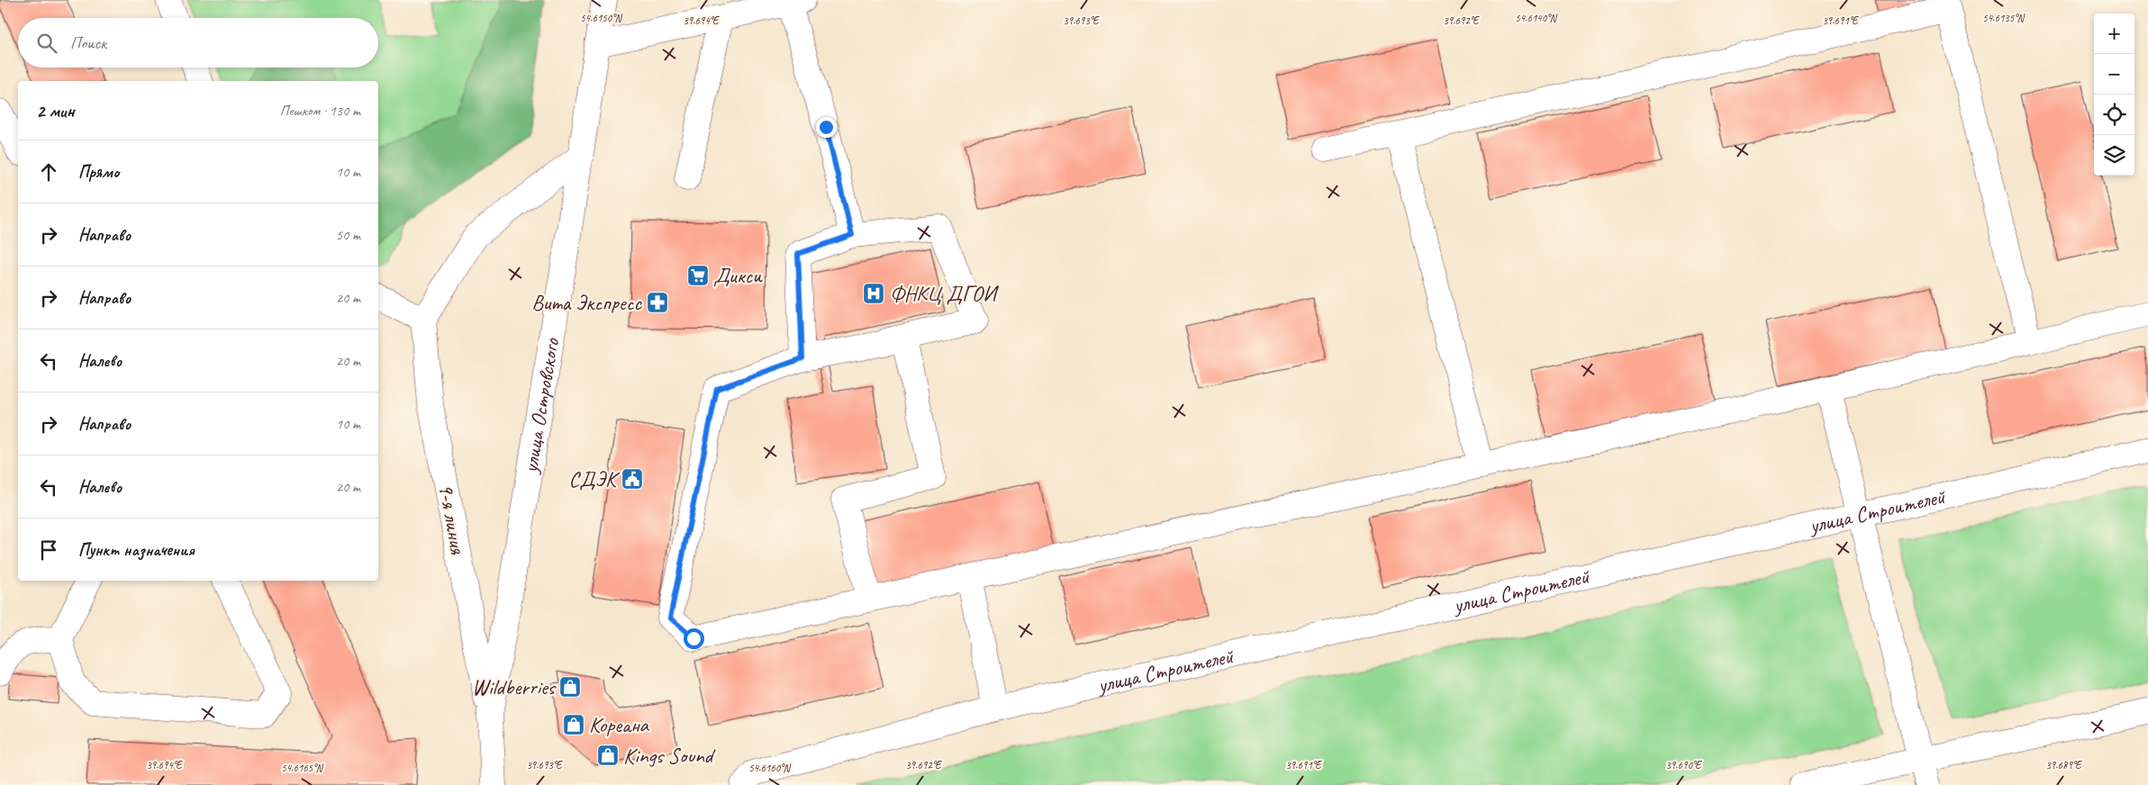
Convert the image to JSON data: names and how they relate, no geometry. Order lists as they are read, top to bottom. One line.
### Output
{"streets":{"street":["улица Островского","улица Строителей","9-я линия"]},"crossings":[["улица Островского","9-я линия"]],"places":{"supermarket":["Дикси"],"hospital":["ФНКЦ ДГОИ"],"pharmacy":["Вита Экспресс"],"public building":["СДЭК"],"shop":["Wildberries","Кореана","Kings Sound"]},"page":{"map_buttons":["+","−"],"search":"Поиск","heading":["2 мин","Пешком · 130 m"],"list":[["Прямо","10 m"],["Направо","50 m"],["Направо","20 m"],["Налево","20 m"],["Направо","10 m"],["Налево","20 m"],"Пункт назначения"]},"coordinates":["54.6150°N","54.6140°N","54.6135°N","39.694°E","39.693°E","39.692°E","39.691°E","39.690°E","39.689°E","54.6165°N","54.6160°N"]}
